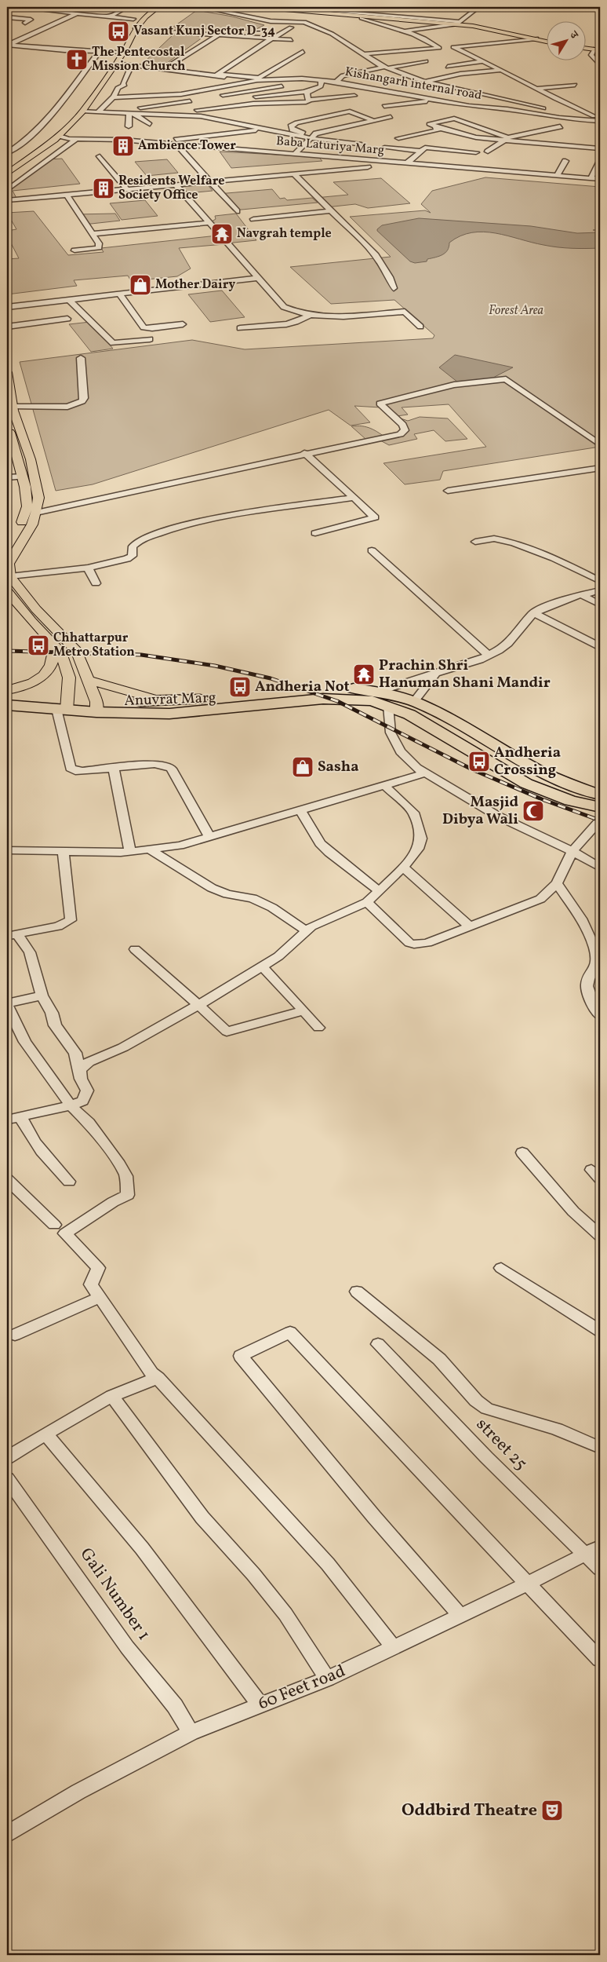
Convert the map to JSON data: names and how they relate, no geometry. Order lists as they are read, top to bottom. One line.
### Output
{"streets":{"highway":["Anuvrat Marg"],"street":["Kishangarh internal road","Baba Laturiya Marg","street 25","Gali Number 1","60 Feet road"]},"crossings":[["street 25","60 Feet road"],["Gali Number 1","60 Feet road"]],"parks":["Forest Area"],"places":{"bus stop":["Vasant Kunj Sector D-34","Chhattarpur Metro Station","Andheria Not","Andheria Crossing"],"church":["The Pentecostal Mission Church"],"building":["Ambience Tower","Residents Welfare Society Office"],"temple":["Navgrah temple","Prachin Shri Hanuman Shani Mandir"],"shop":["Mother Dairy","Sasha"],"mosque":["Masjid Dibya Wali"],"theatre":["Oddbird Theatre"]},"north":"top right"}
